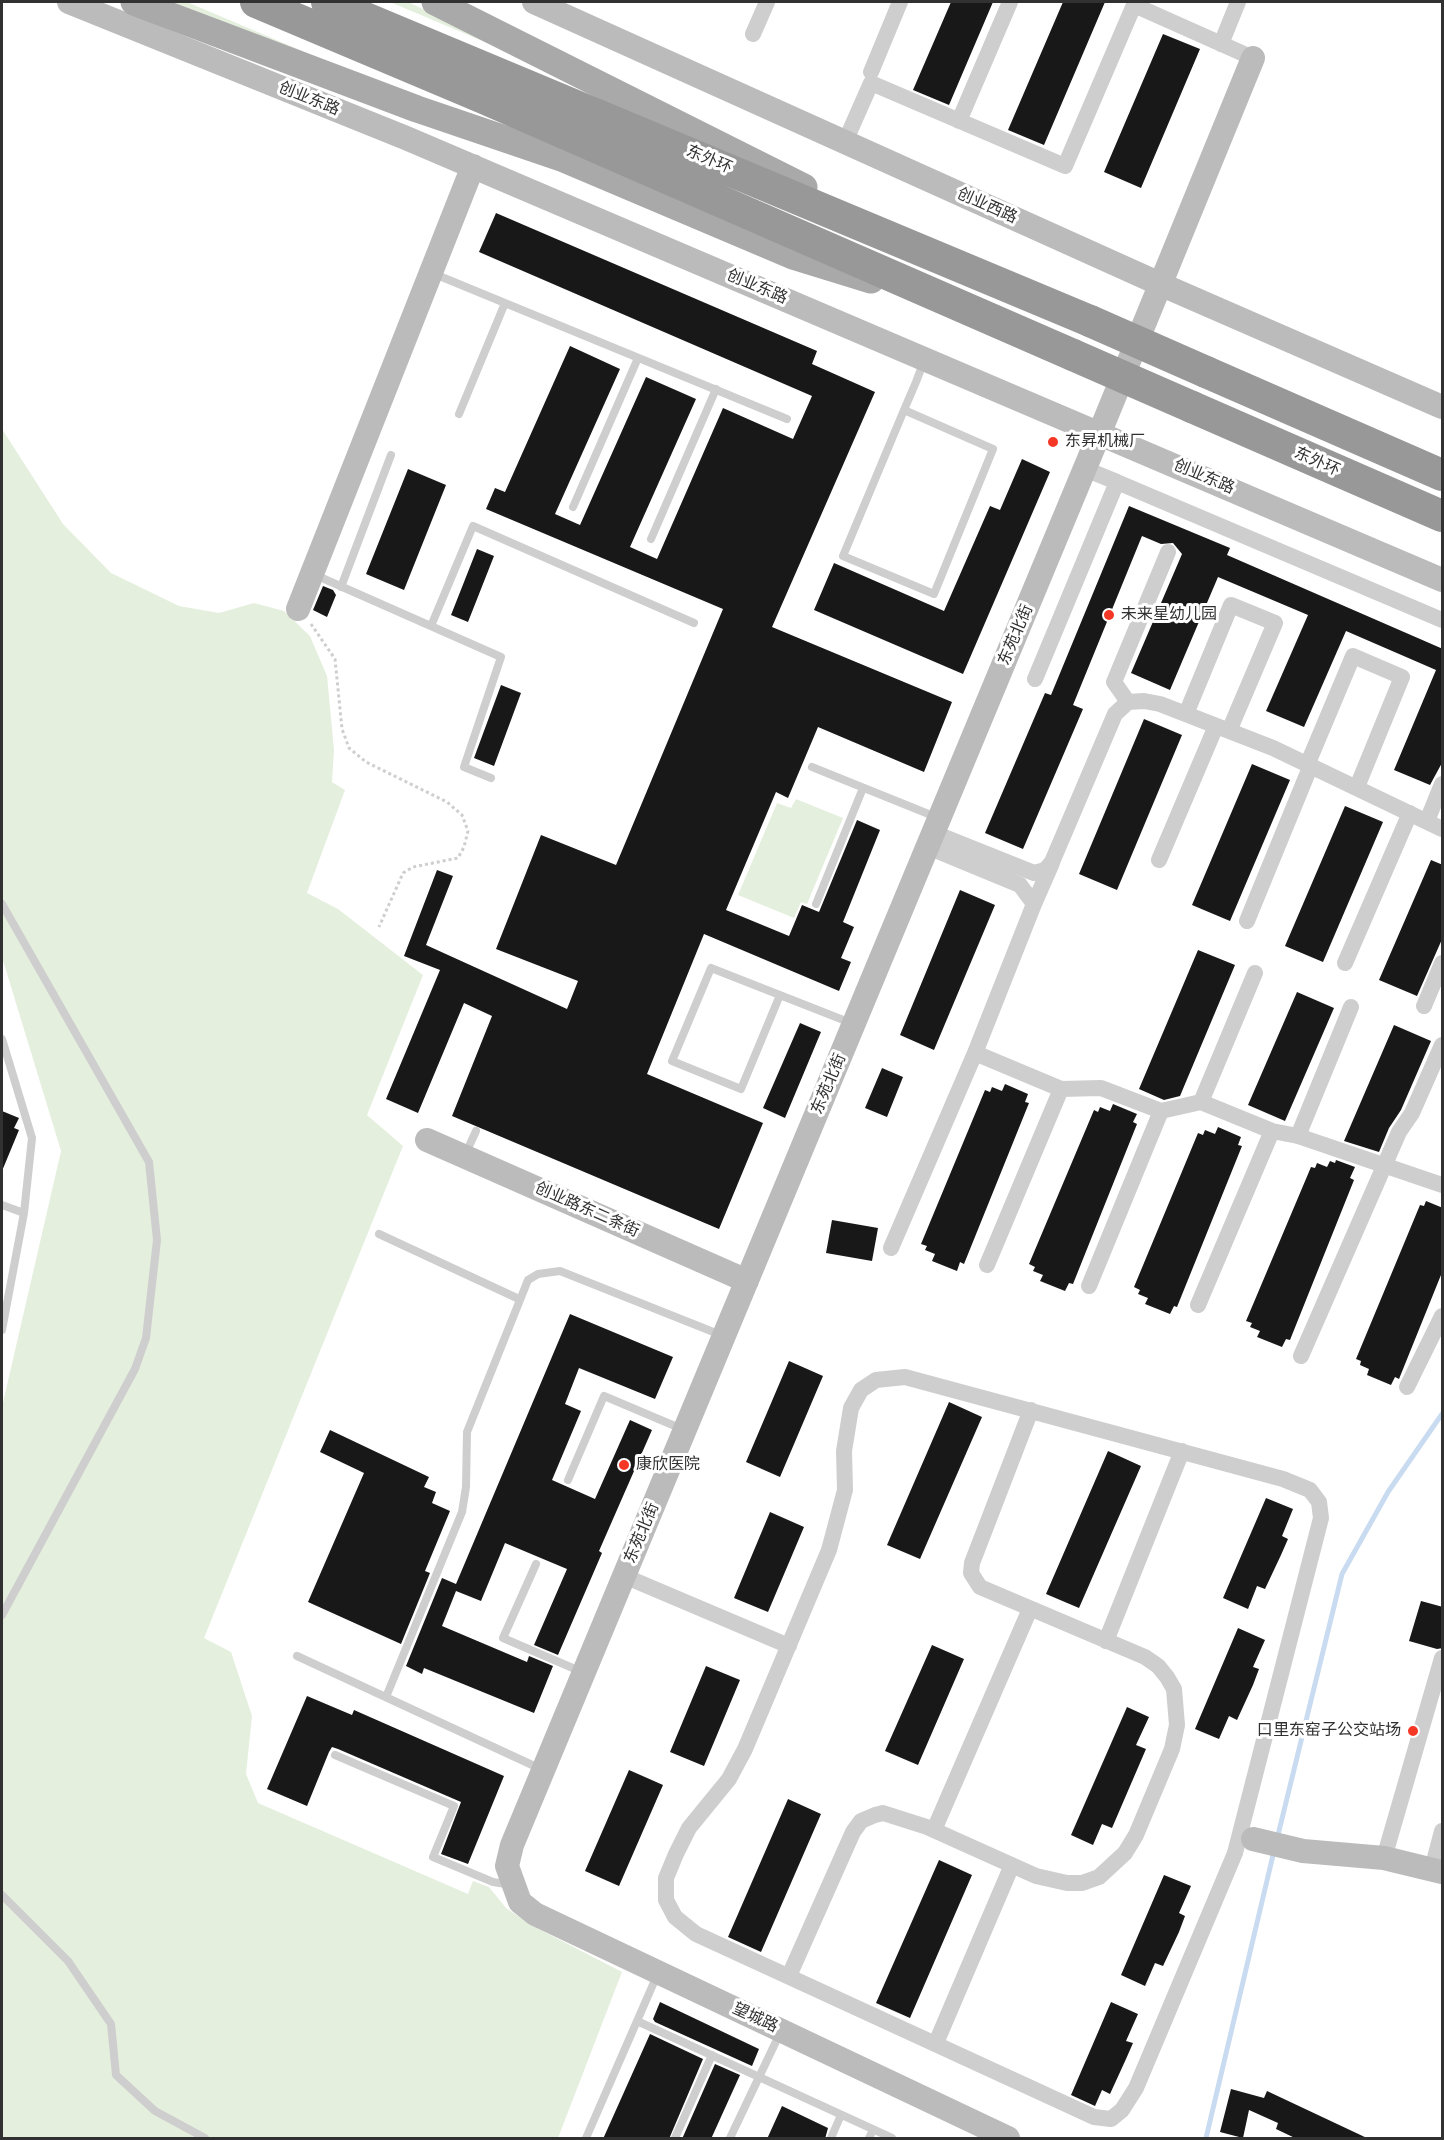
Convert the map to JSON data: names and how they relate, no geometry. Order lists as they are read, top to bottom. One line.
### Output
{"streets":{"highway":["东外环"],"street":["创业东路","创业西路","东苑北街","创业路东二条街","望城路"]},"crossings":[["创业东路","东苑北街"],["创业西路","东苑北街"],["东苑北街","创业路东二条街"],["东苑北街","望城路"]],"places":["东昇机械厂","未来星幼儿园","康欣医院","口里东窑子公交站场"]}
